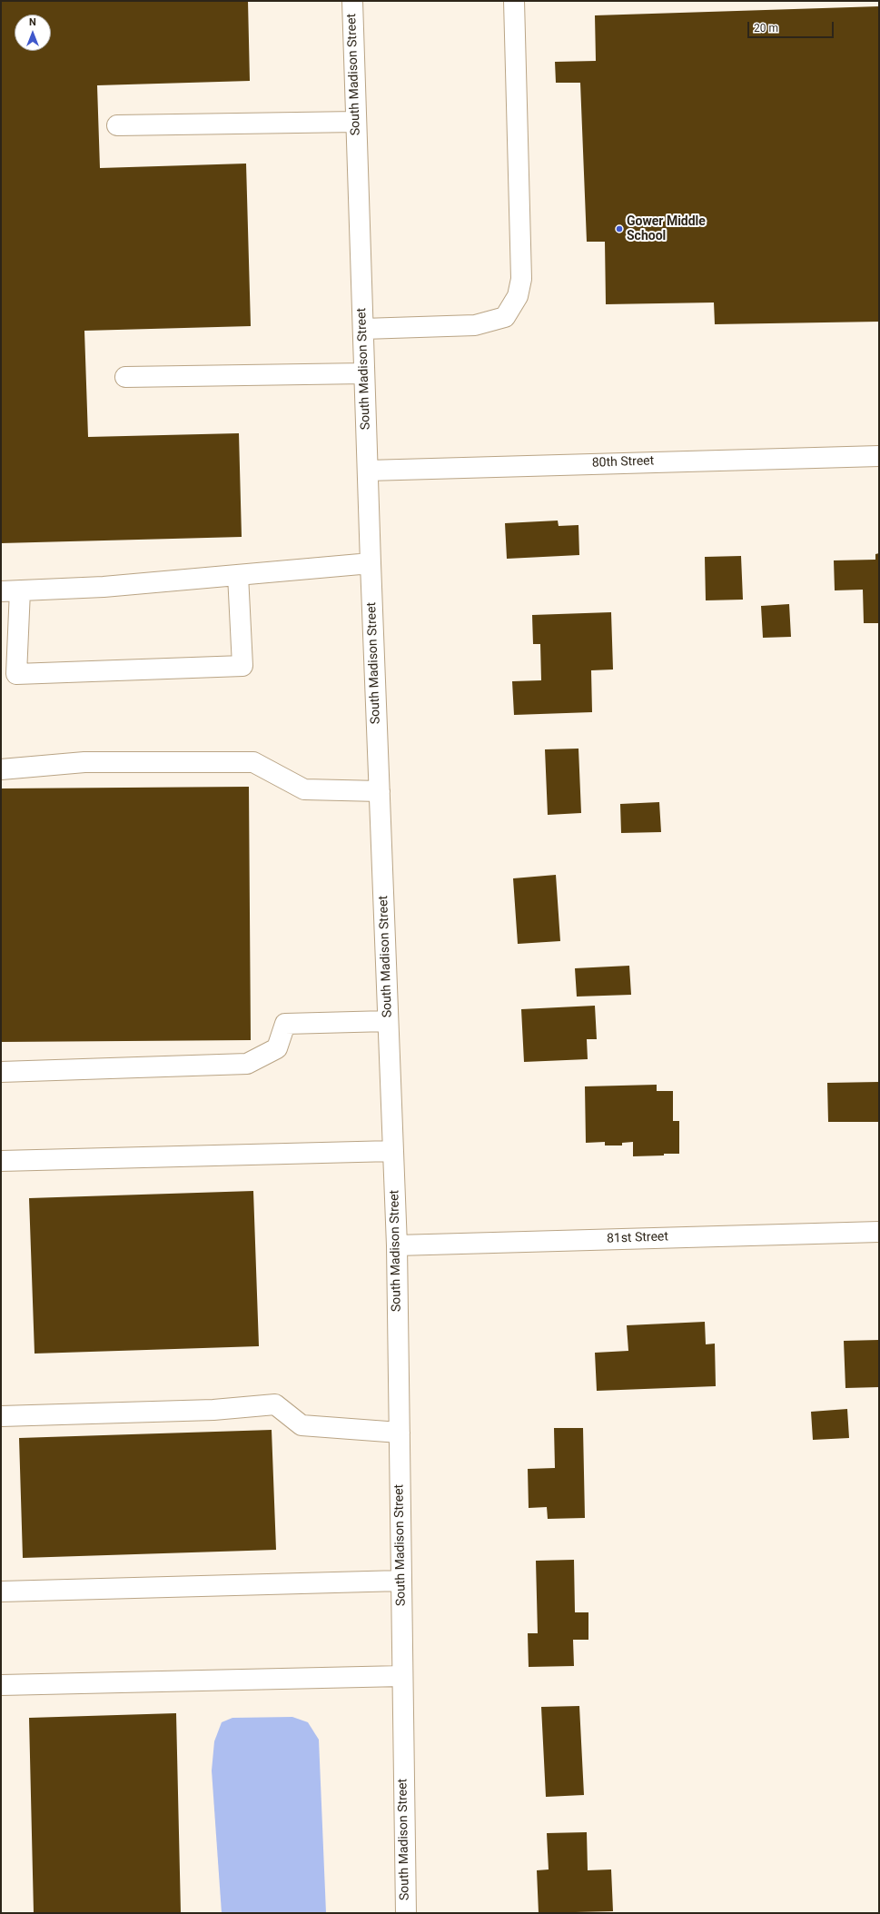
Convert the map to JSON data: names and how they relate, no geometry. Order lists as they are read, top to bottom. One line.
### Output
{"streets":{"street":["South Madison Street","80th Street","81st Street"]},"crossings":[["South Madison Street","80th Street"],["South Madison Street","81st Street"]],"places":["Gower Middle School"],"scale_bar":"20 m","north":"top"}
